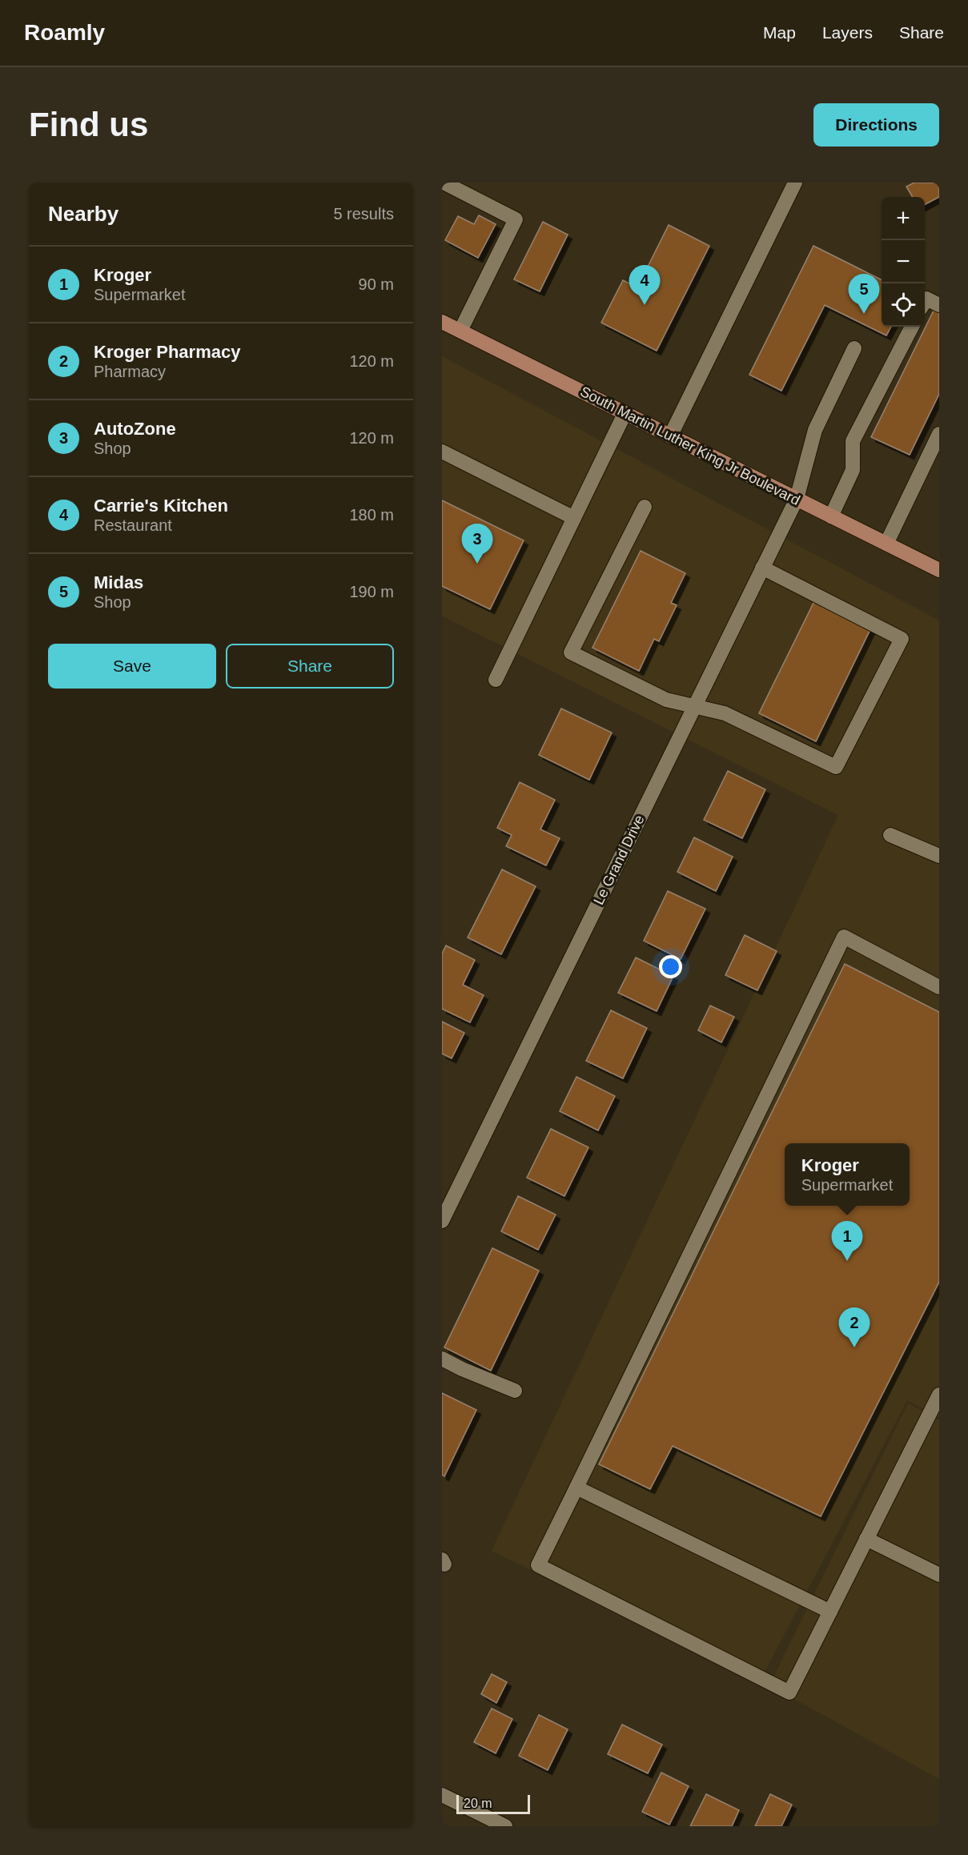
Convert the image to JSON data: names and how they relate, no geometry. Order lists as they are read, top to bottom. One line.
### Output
{"streets":{"main road":["South Martin Luther King Jr Boulevard"],"street":["Le Grand Drive"]},"crossings":[["South Martin Luther King Jr Boulevard","Le Grand Drive"]],"scale_bar":"20 m","page":{"header":"Roamly","nav":["Map","Layers","Share"],"buttons":["Directions",["Save","Share"]],"title":"Find us","heading":["Nearby","5 results"],"map_buttons":["+","−"],"list":[{"mark":"1","name":"Kroger","note":"Supermarket","value":"90 m"},{"mark":"2","name":"Kroger Pharmacy","note":"Pharmacy","value":"120 m"},{"mark":"3","name":"AutoZone","note":"Shop","value":"120 m"},{"mark":"4","name":"Carrie's Kitchen","note":"Restaurant","value":"180 m"},{"mark":"5","name":"Midas","note":"Shop","value":"190 m"}],"pins":["4","5","3","1","2"],"popup":["Kroger","Supermarket"],"scale":"20 m"}}
